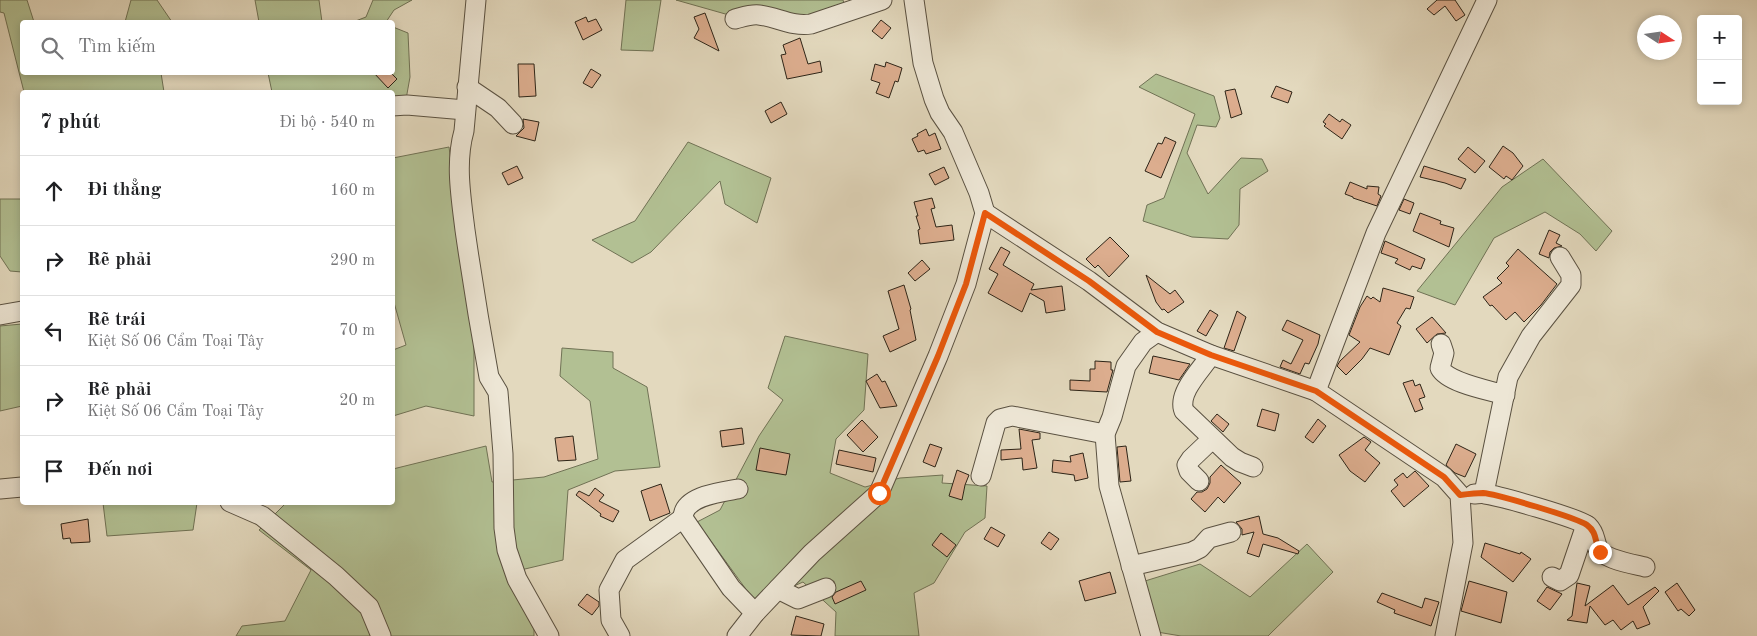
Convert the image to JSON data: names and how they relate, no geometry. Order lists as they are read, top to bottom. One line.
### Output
{"north":"right","page":{"map_buttons":["+","−"],"search":"Tìm kiếm","heading":["7 phút","Đi bộ · 540 m"],"list":[["Đi thẳng","160 m"],["Rẽ phải","290 m"],["Rẽ trái","Kiệt Số 06 Cẩm Toại Tây","70 m"],["Rẽ phải","Kiệt Số 06 Cẩm Toại Tây","20 m"],"Đến nơi"]}}
